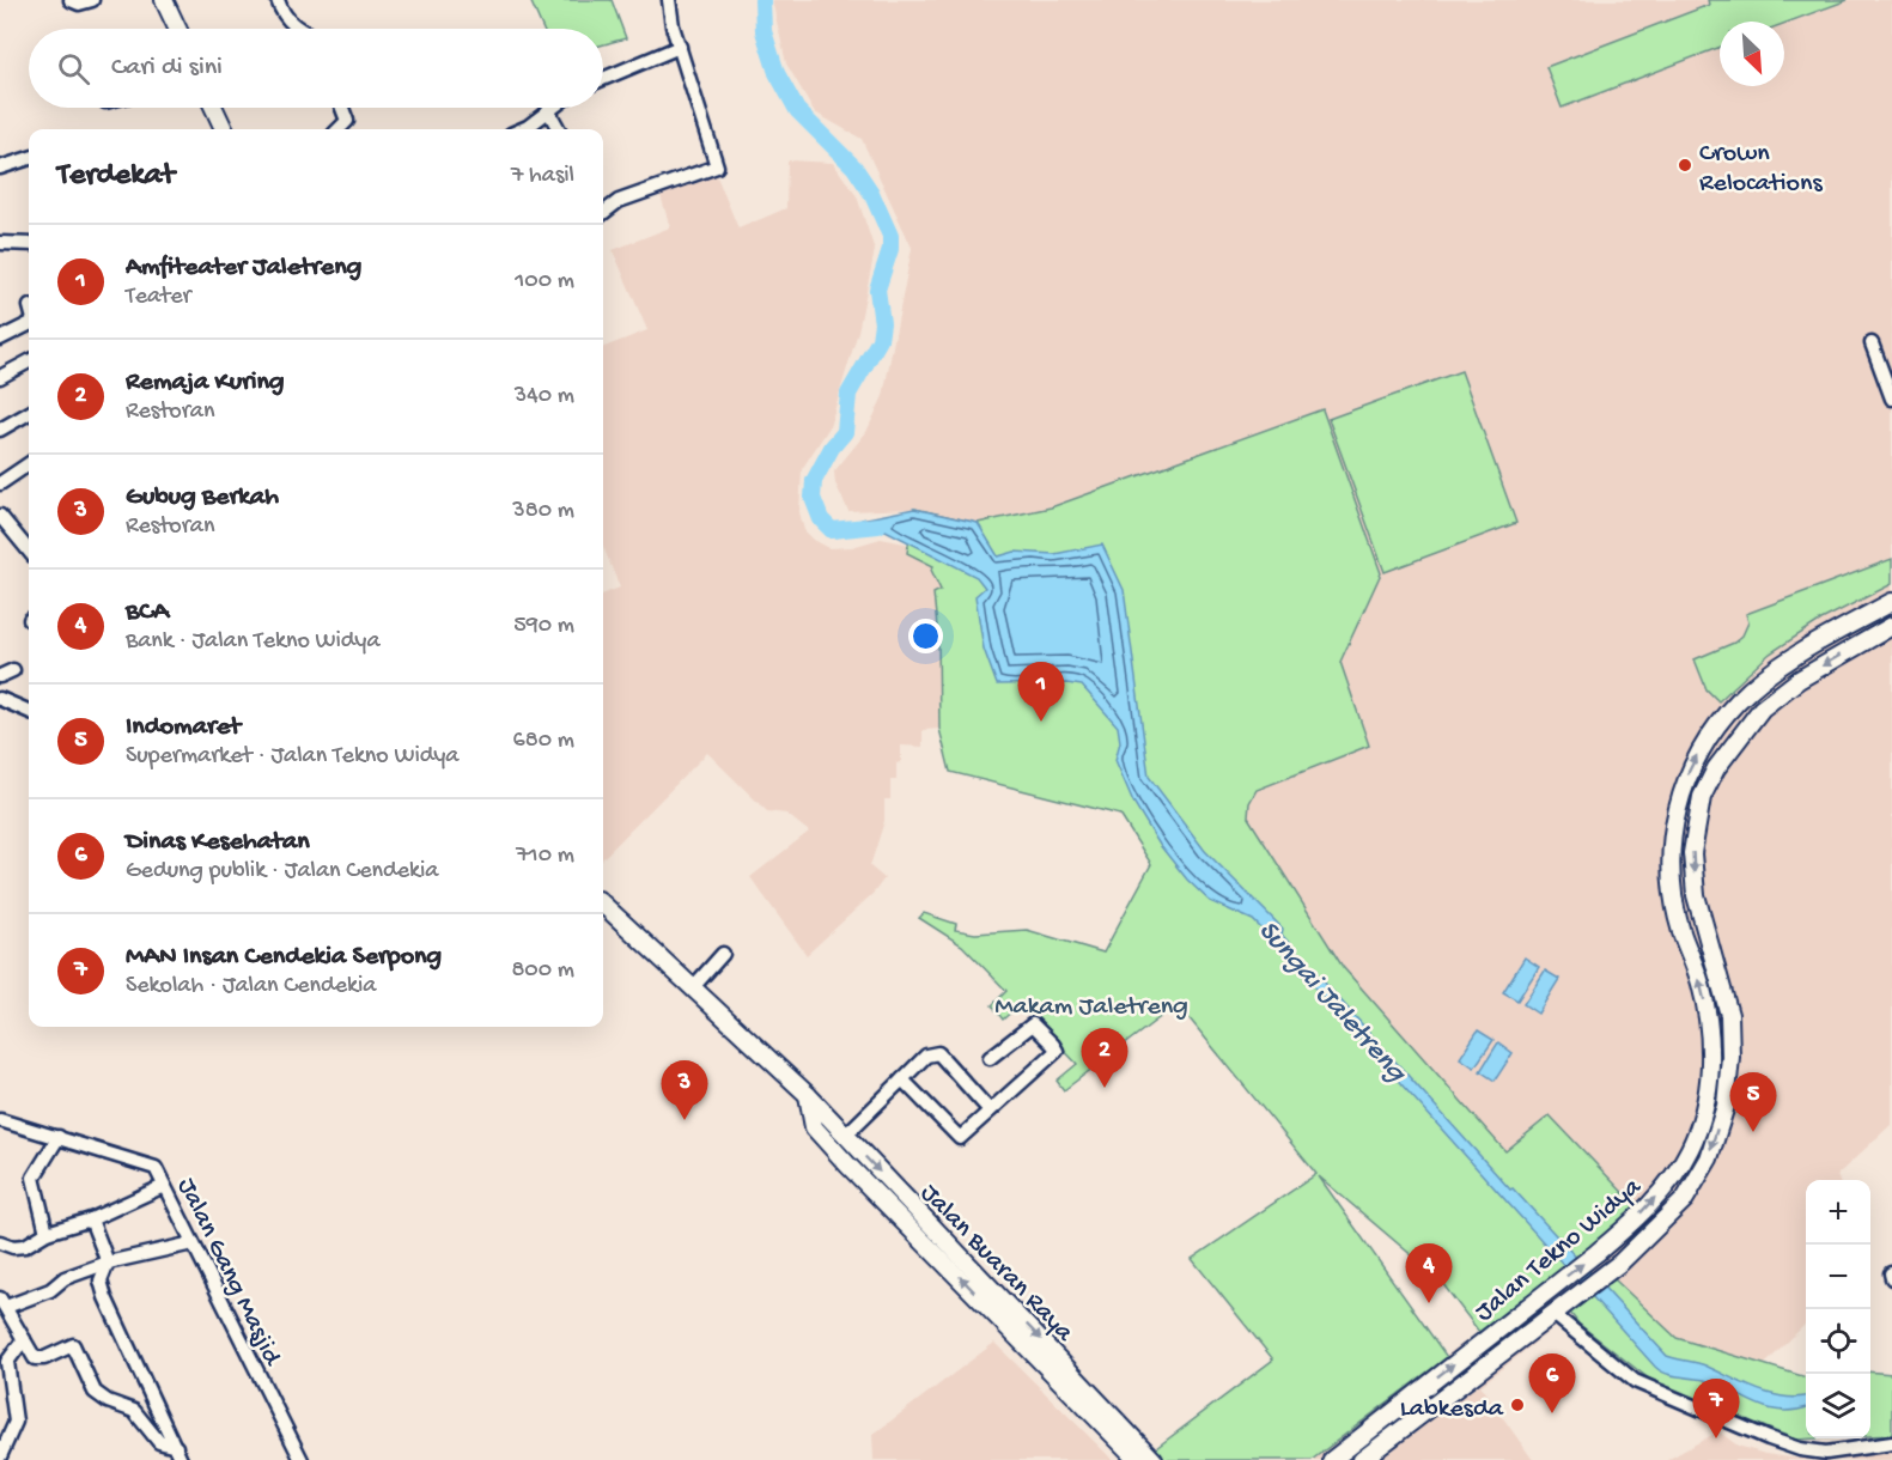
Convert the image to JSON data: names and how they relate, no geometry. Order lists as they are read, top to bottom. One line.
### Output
{"streets":{"main road":["Jalan Tekno Widya","Jalan Buaran Raya"],"street":["Jalan Gang Masjid"]},"water":["Sungai Jaletreng"],"parks":["Makam Jaletreng"],"places":["Crown Relocations","Labkesda"],"north":"bottom right","page":{"search":"Cari di sini","heading":["Terdekat","7 hasil"],"list":[{"mark":"1","name":"Amfiteater Jaletreng","note":"Teater","value":"100 m"},{"mark":"2","name":"Remaja Kuring","note":"Restoran","value":"340 m"},{"mark":"3","name":"Gubug Berkah","note":"Restoran","value":"380 m"},{"mark":"4","name":"BCA","note":"Bank · Jalan Tekno Widya","value":"590 m"},{"mark":"5","name":"Indomaret","note":"Supermarket · Jalan Tekno Widya","value":"680 m"},{"mark":"6","name":"Dinas Kesehatan","note":"Gedung publik · Jalan Cendekia","value":"710 m"},{"mark":"7","name":"MAN Insan Cendekia Serpong","note":"Sekolah · Jalan Cendekia","value":"800 m"}],"pins":["1","2","3","5","4","6","7"],"map_buttons":["+","−"]}}
